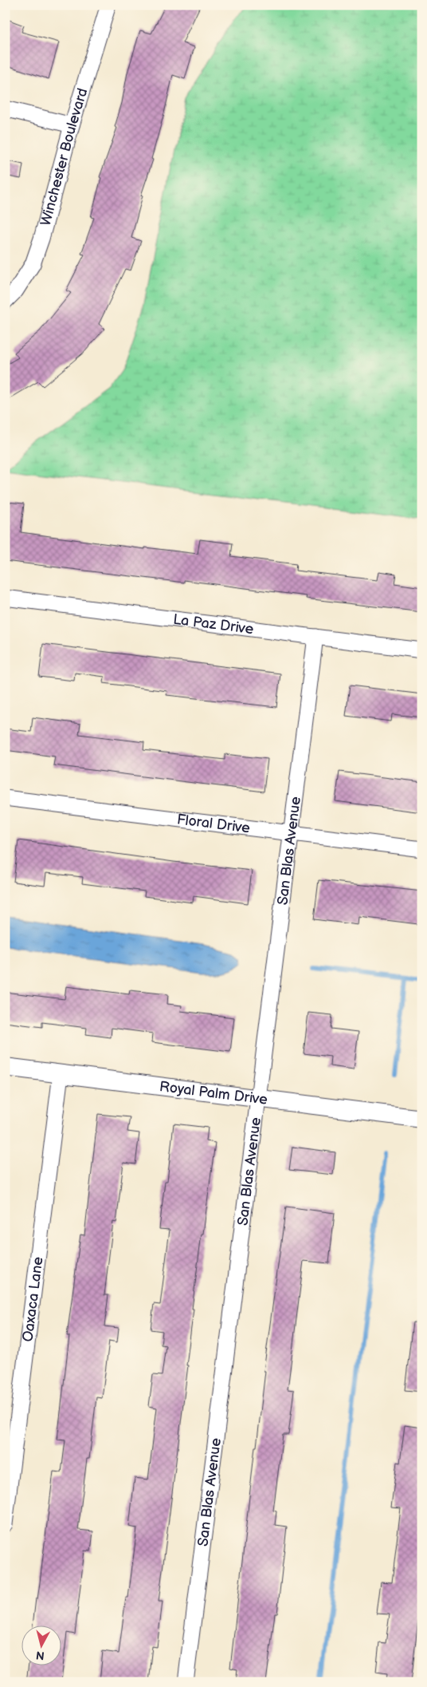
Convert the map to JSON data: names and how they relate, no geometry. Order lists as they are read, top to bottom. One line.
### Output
{"streets":{"street":["Winchester Boulevard","La Paz Drive","Floral Drive","San Blas Avenue","Royal Palm Drive","Oaxaca Lane"]},"crossings":[["La Paz Drive","San Blas Avenue"],["Floral Drive","San Blas Avenue"],["San Blas Avenue","Royal Palm Drive"],["Royal Palm Drive","Oaxaca Lane"]],"north":"bottom"}
